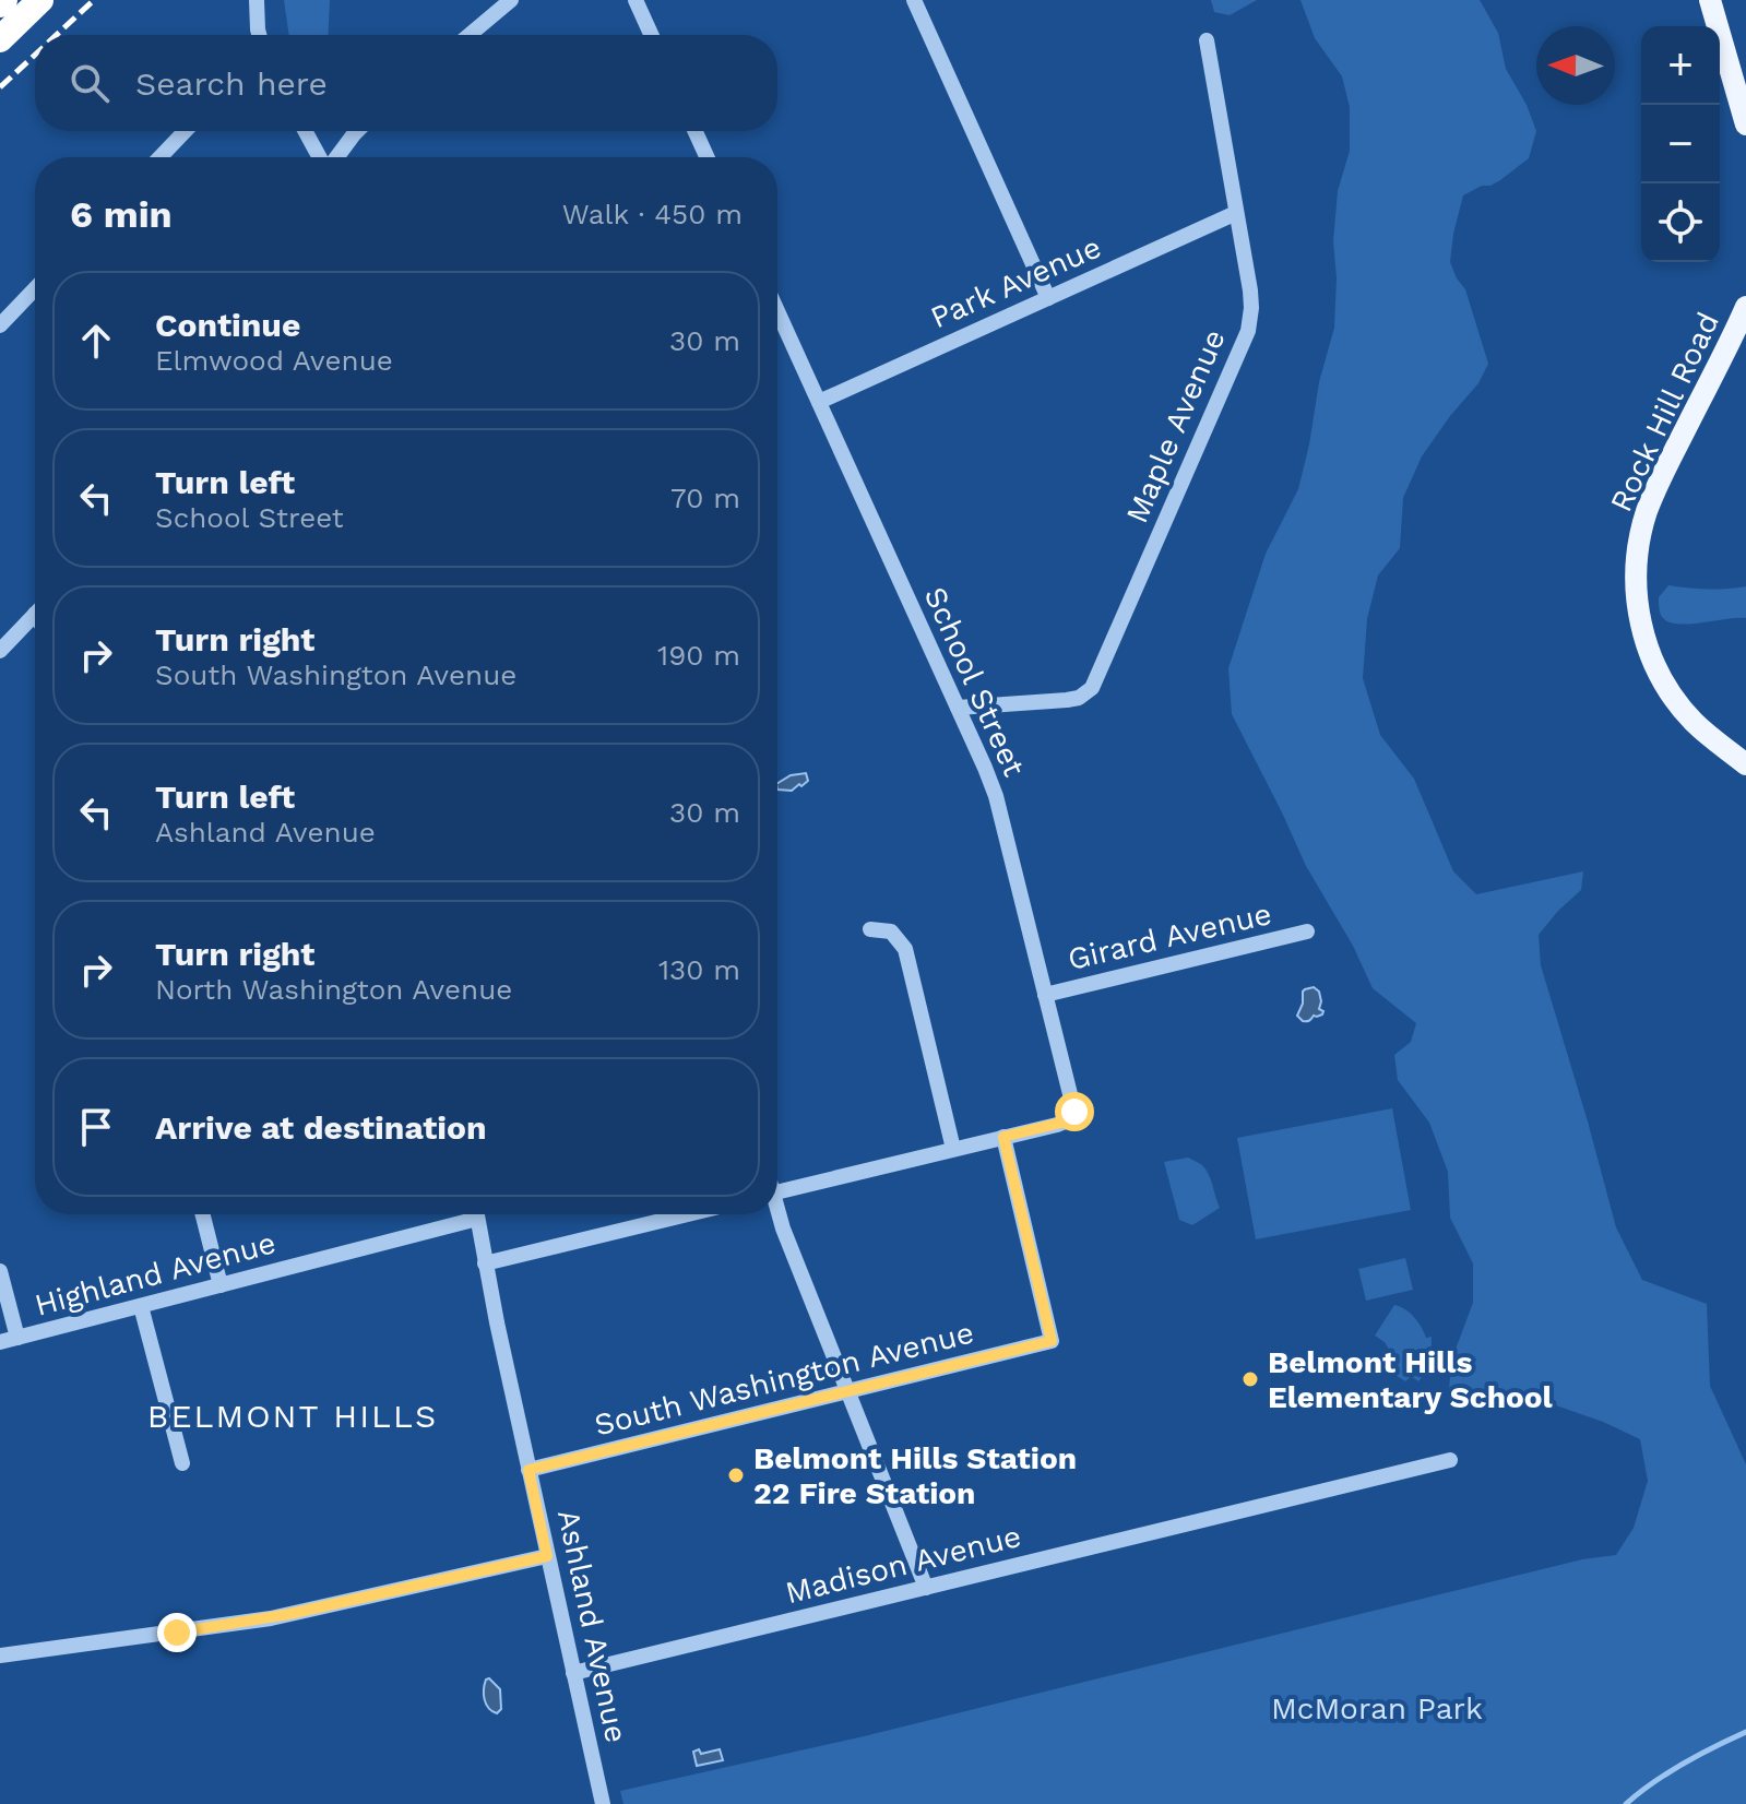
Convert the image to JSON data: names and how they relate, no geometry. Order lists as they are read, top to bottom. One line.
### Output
{"streets":{"main road":["Rock Hill Road"],"street":["Park Avenue","Maple Avenue","School Street","Girard Avenue","Highland Avenue","South Washington Avenue","Madison Avenue","Ashland Avenue"]},"crossings":[["Park Avenue","Maple Avenue"],["Park Avenue","School Street"],["Maple Avenue","School Street"],["School Street","Girard Avenue"],["School Street","South Washington Avenue"],["South Washington Avenue","Ashland Avenue"],["Madison Avenue","Ashland Avenue"]],"districts":["BELMONT HILLS"],"parks":["McMoran Park"],"places":["Belmont Hills Elementary School","Belmont Hills Station 22 Fire Station"],"north":"left","page":{"map_buttons":["+","−"],"search":"Search here","heading":["6 min","Walk · 450 m"],"list":[["Continue","Elmwood Avenue","30 m"],["Turn left","School Street","70 m"],["Turn right","South Washington Avenue","190 m"],["Turn left","Ashland Avenue","30 m"],["Turn right","North Washington Avenue","130 m"],"Arrive at destination"]}}
